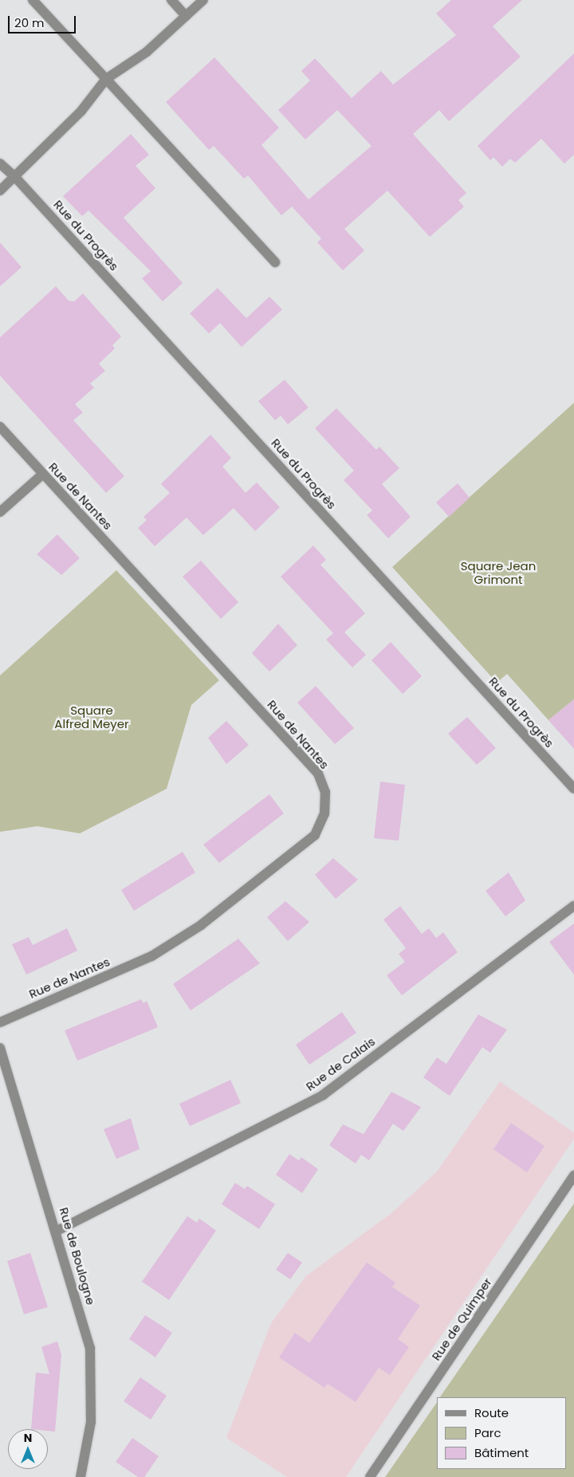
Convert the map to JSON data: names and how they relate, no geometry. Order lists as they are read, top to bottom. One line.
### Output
{"streets":{"street":["Rue du Progrès","Rue de Nantes","Rue de Calais","Rue de Boulogne","Rue de Quimper"]},"crossings":[["Rue de Calais","Rue de Boulogne"]],"parks":["Square Jean Grimont","Square Alfred Meyer"],"legend":["Route","Parc","Bâtiment"],"scale_bar":"20 m","north":"top"}
